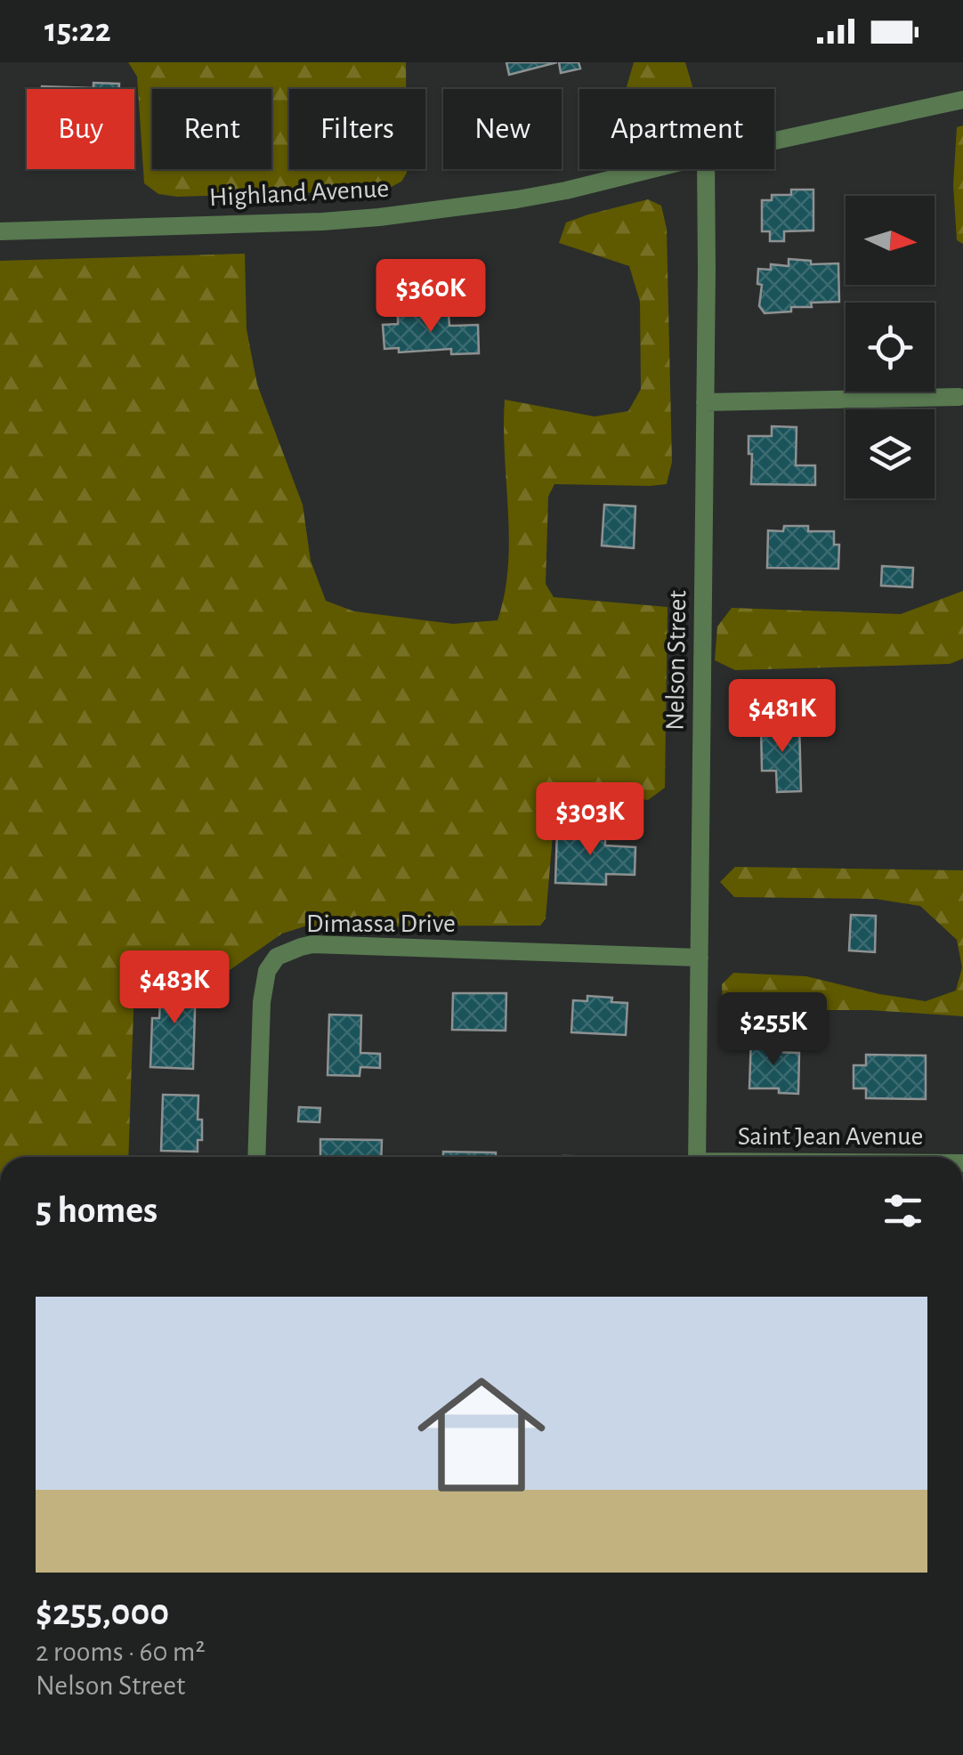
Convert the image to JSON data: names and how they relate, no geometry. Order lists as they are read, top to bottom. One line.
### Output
{"streets":{"street":["Highland Avenue","Nelson Street","Dimassa Drive"]},"crossings":[["Nelson Street","Dimassa Drive"]],"north":"right","page":{"status":"15:22","chip":["Buy","Rent","Filters","New","Apartment"],"price":["$360K","$481K","$303K","$483K","$255K"],"heading":"5 homes","list":[{"name":"$255,000","note":"2 rooms · 60 m² · Nelson Street"}]}}
